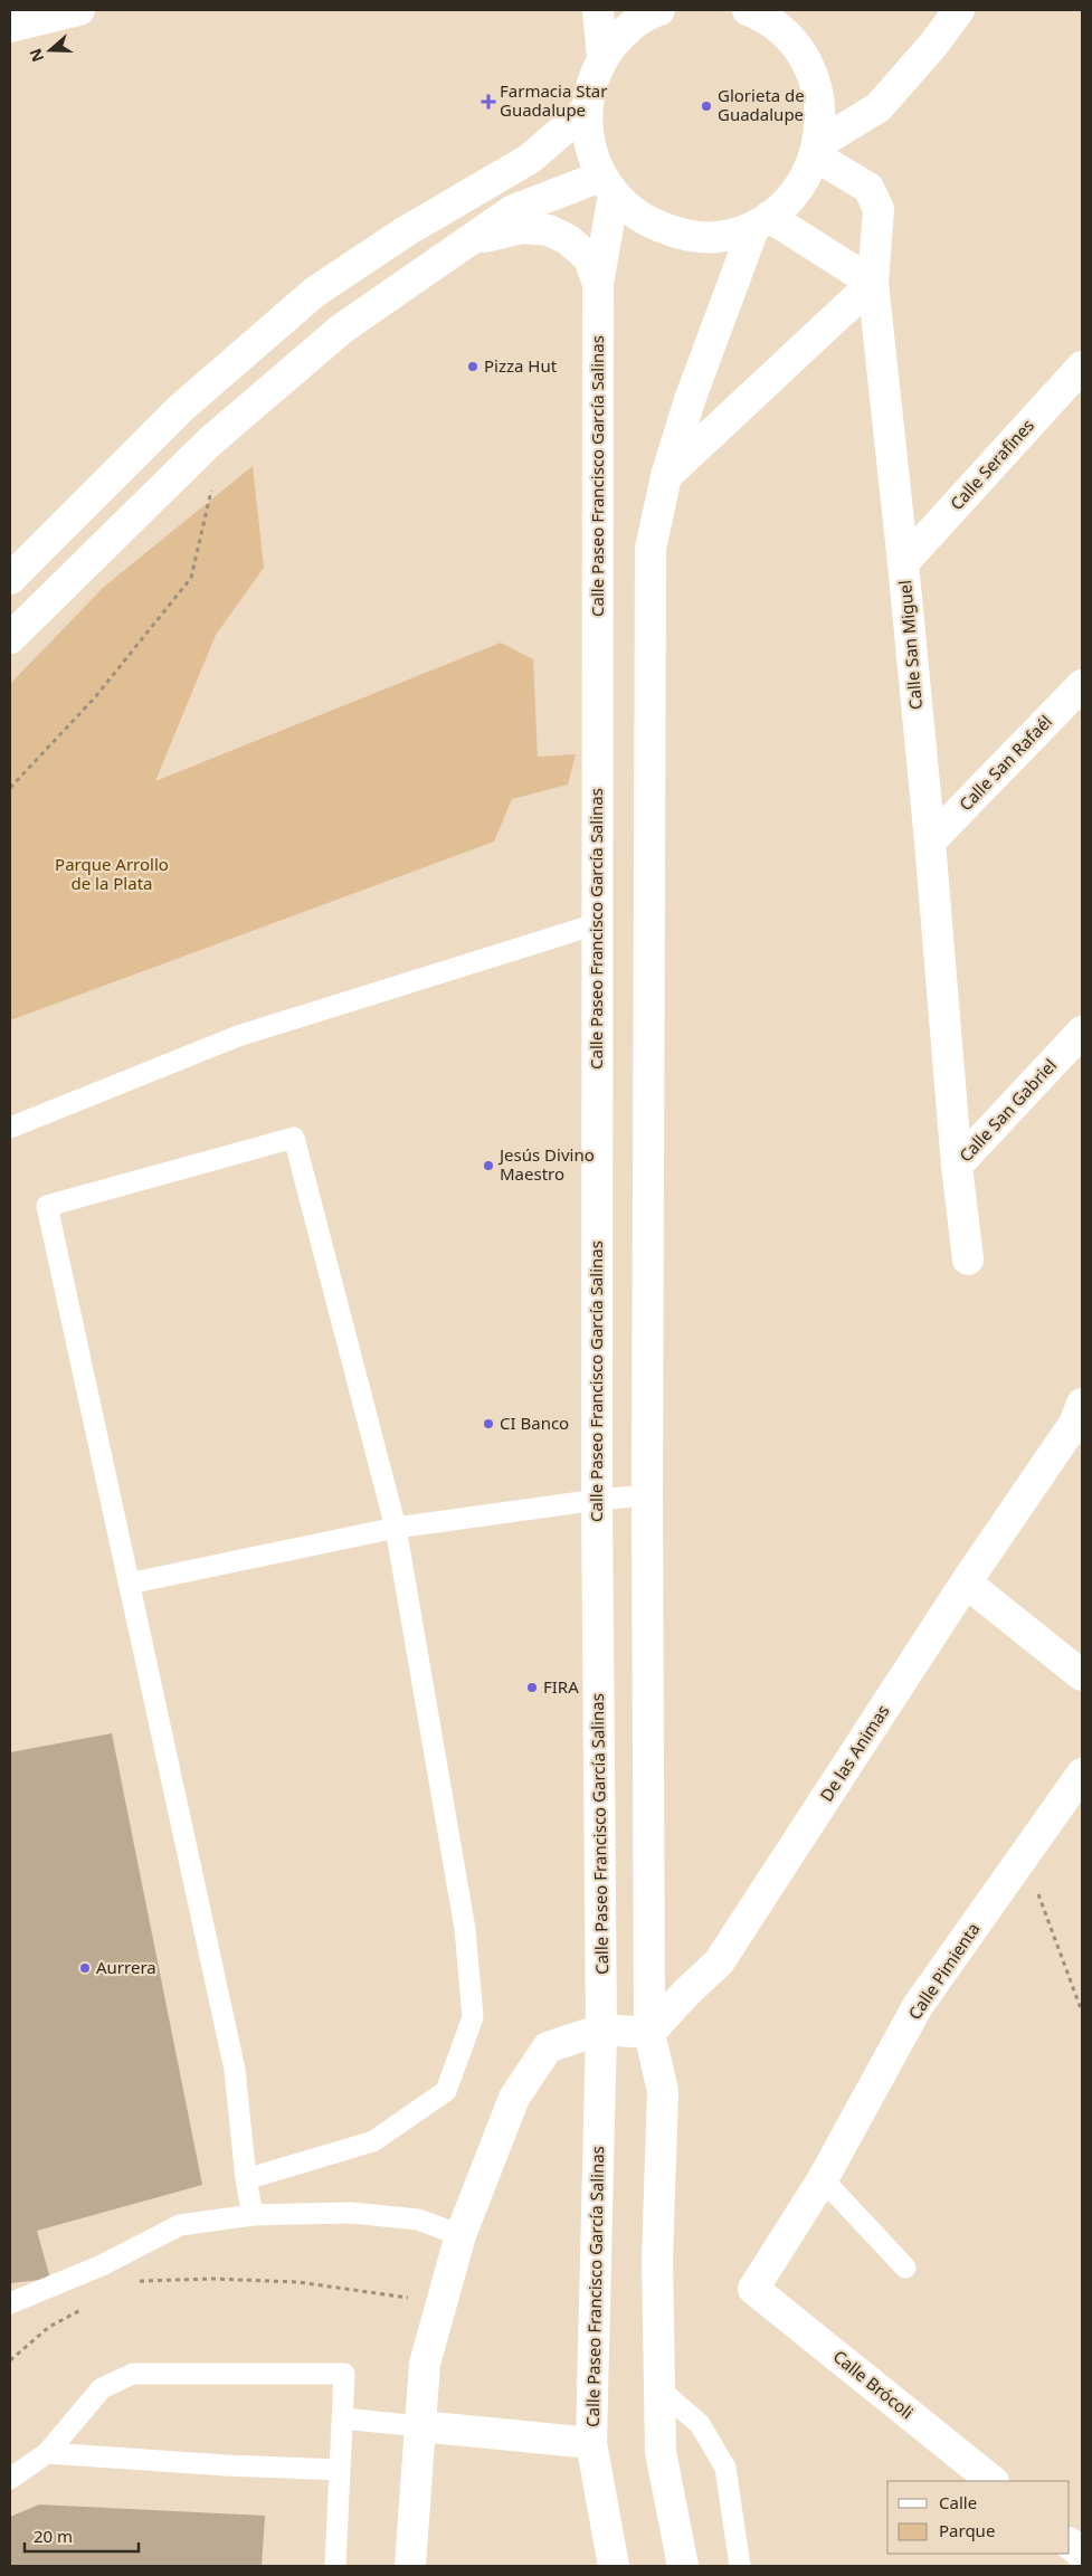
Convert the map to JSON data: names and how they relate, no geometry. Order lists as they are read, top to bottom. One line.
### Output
{"streets":{"main road":["Calle Serafines","Calle Paseo Francisco García Salinas","Calle San Miguel","Calle San Rafaél","Calle San Gabriel","De las Animas","Calle Pimienta","Calle Brócoli"]},"crossings":[["Calle Serafines","Calle San Miguel"],["Calle San Miguel","Calle San Rafaél"],["Calle San Miguel","Calle San Gabriel"],["Calle Pimienta","Calle Brócoli"]],"parks":["Parque Arrollo de la Plata"],"places":{"health":["Farmacia Star Guadalupe"],"other":["Glorieta de Guadalupe","Pizza Hut","Jesús Divino Maestro","CI Banco","FIRA","Aurrera"]},"legend":["Calle","Parque"],"scale_bar":"20 m","north":"left"}
